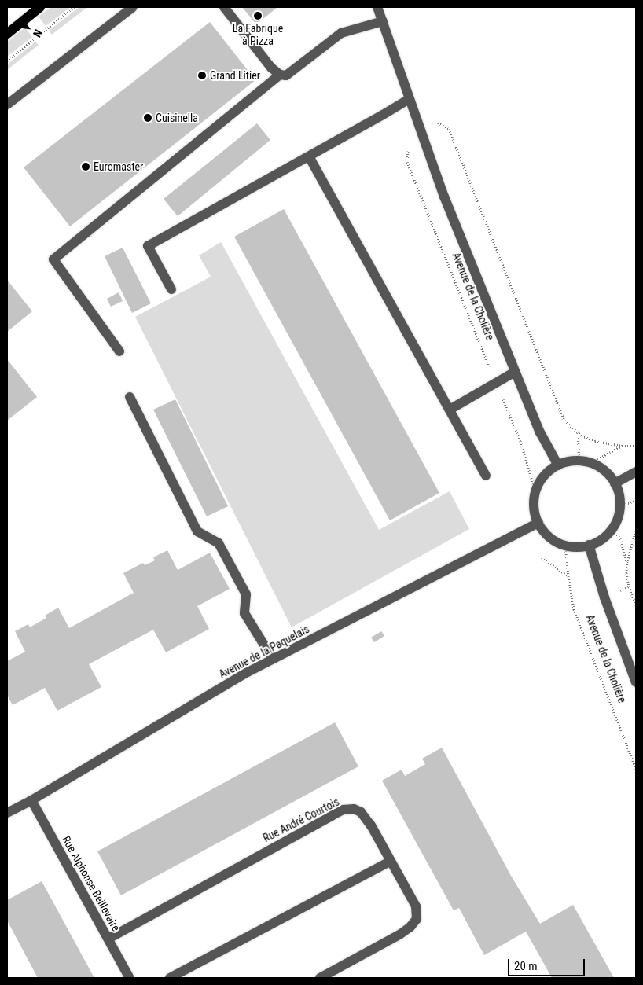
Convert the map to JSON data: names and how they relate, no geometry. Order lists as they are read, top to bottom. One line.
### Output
{"streets":{"street":["Avenue de la Cholière","Avenue de la Paquelais","Rue André Courtois","Rue Alphonse Beillevaire"]},"crossings":[["Avenue de la Cholière","Avenue de la Paquelais"],["Avenue de la Paquelais","Rue Alphonse Beillevaire"],["Rue André Courtois","Rue Alphonse Beillevaire"]],"places":["La Fabrique à Pizza","Grand Litier","Cuisinella","Euromaster"],"scale_bar":"20 m","north":"bottom right"}
